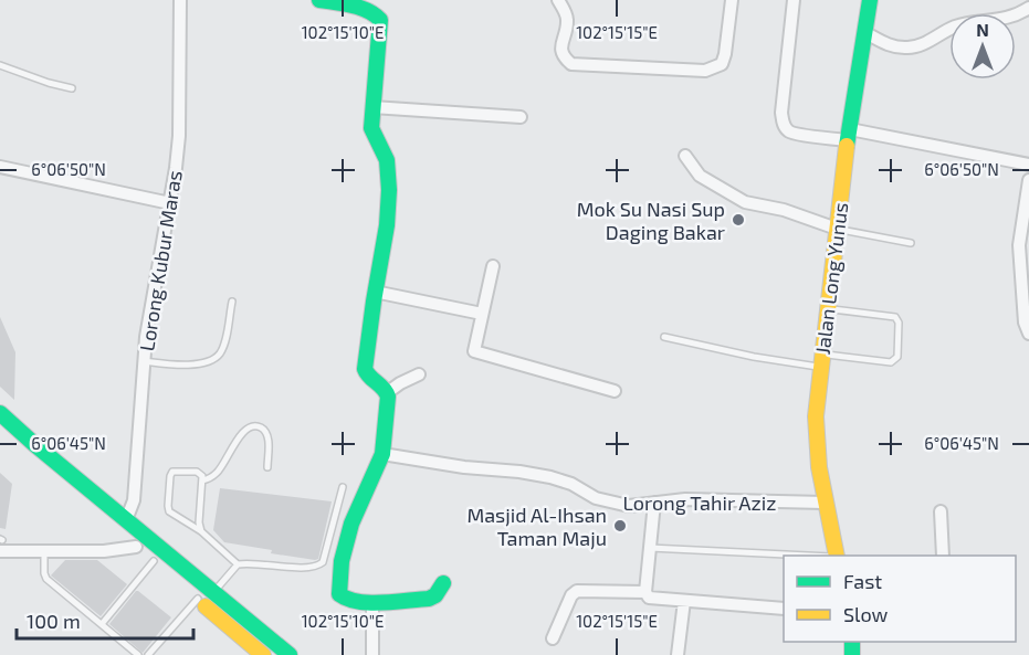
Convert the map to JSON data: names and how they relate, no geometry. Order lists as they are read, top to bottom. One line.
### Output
{"streets":{"main road":["Jalan Long Yunus"],"street":["Lorong Kubur Maras","Lorong Tahir Aziz"]},"crossings":[["Jalan Long Yunus","Lorong Tahir Aziz"]],"places":["Mok Su Nasi Sup Daging Bakar","Masjid Al-Ihsan Taman Maju"],"legend":["Fast","Slow"],"scale_bar":"100 m","north":"top","coordinates":["102°15'10\"E","102°15'15\"E","6°06'50\"N","6°06'45\"N"]}
